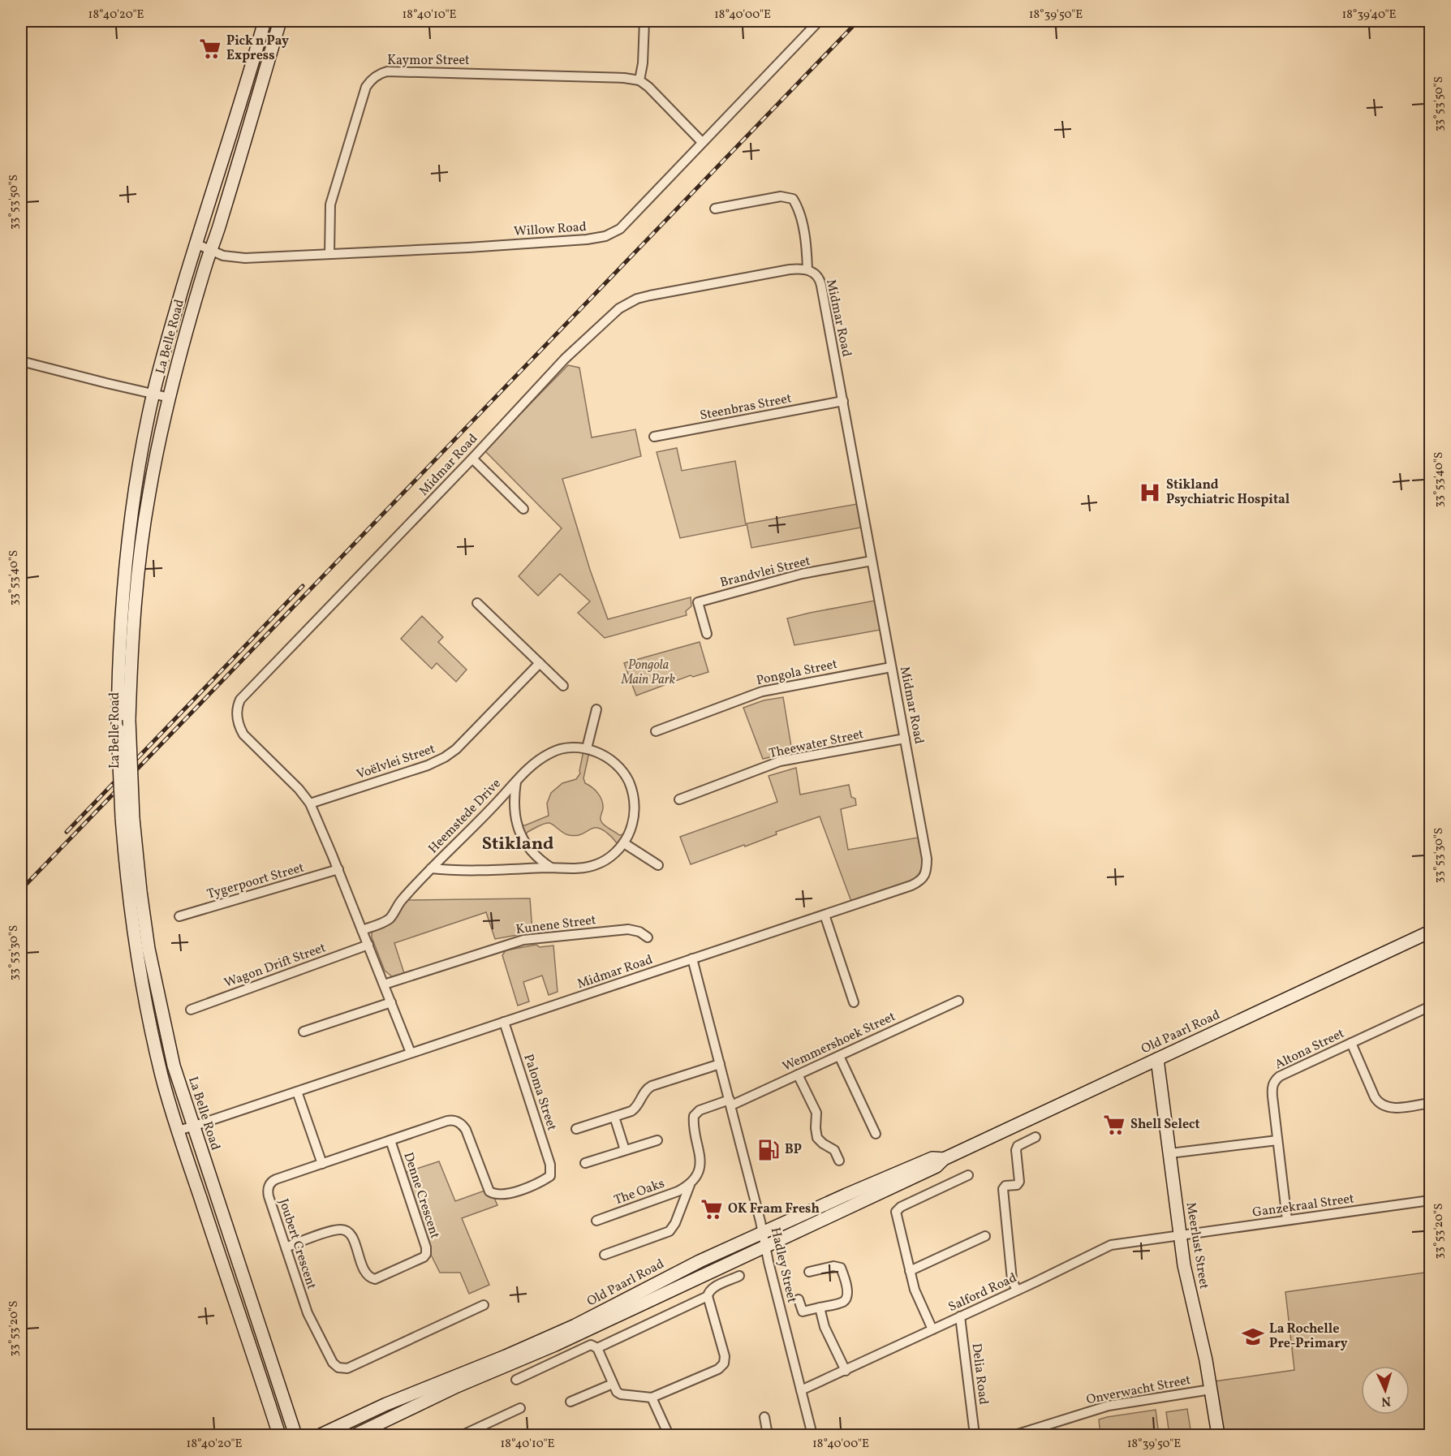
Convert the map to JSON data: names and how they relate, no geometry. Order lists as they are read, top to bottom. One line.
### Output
{"streets":{"main road":["La Belle Road","Old Paarl Road","Meerlust Street"],"street":["Kaymor Street","Willow Road","Midmar Road","Steenbras Street","Brandvlei Street","Pongola Street","Theewater Street","Voëlvlei Street","Heemstede Drive","Tygerpoort Street","Kunene Street","Wagon Drift Street","Wemmershoek Street","Altona Street","Paloma Street","The Oaks","Denne Crescent","Ganzekraal Street","Joubert Crescent","Hadley Street","Salford Road","Delia Road","Onverwacht Street"]},"crossings":[["Kaymor Street","Willow Road"],["Willow Road","La Belle Road"],["Midmar Road","La Belle Road"],["Midmar Road","Steenbras Street"],["Midmar Road","Brandvlei Street"],["Midmar Road","Pongola Street"],["Midmar Road","Theewater Street"],["Midmar Road","Voëlvlei Street"],["Midmar Road","Heemstede Drive"],["Midmar Road","Tygerpoort Street"],["Midmar Road","Kunene Street"],["Midmar Road","Wagon Drift Street"],["Midmar Road","Paloma Street"],["Midmar Road","Hadley Street"],["Old Paarl Road","Meerlust Street"],["Old Paarl Road","Hadley Street"],["Wemmershoek Street","The Oaks"],["Wemmershoek Street","Hadley Street"],["Altona Street","Ganzekraal Street"],["Paloma Street","Joubert Crescent"],["The Oaks","Hadley Street"],["Denne Crescent","Joubert Crescent"],["Ganzekraal Street","Meerlust Street"],["Ganzekraal Street","Salford Road"],["Meerlust Street","Salford Road"],["Meerlust Street","Onverwacht Street"],["Hadley Street","Salford Road"],["Salford Road","Delia Road"]],"districts":["Stikland"],"parks":["Pongola Main Park"],"places":{"supermarket":["Pick n Pay Express","Shell Select","OK Fram Fresh"],"hospital":["Stikland Psychiatric Hospital"],"fuel station":["BP"],"school or university":["La Rochelle Pre-Primary"]},"north":"bottom","coordinates":["18°40'20\"E","18°40'10\"E","18°40'00\"E","18°39'50\"E","18°39'40\"E","33°53'50\"S","33°53'40\"S","33°53'30\"S","33°53'20\"S"]}
